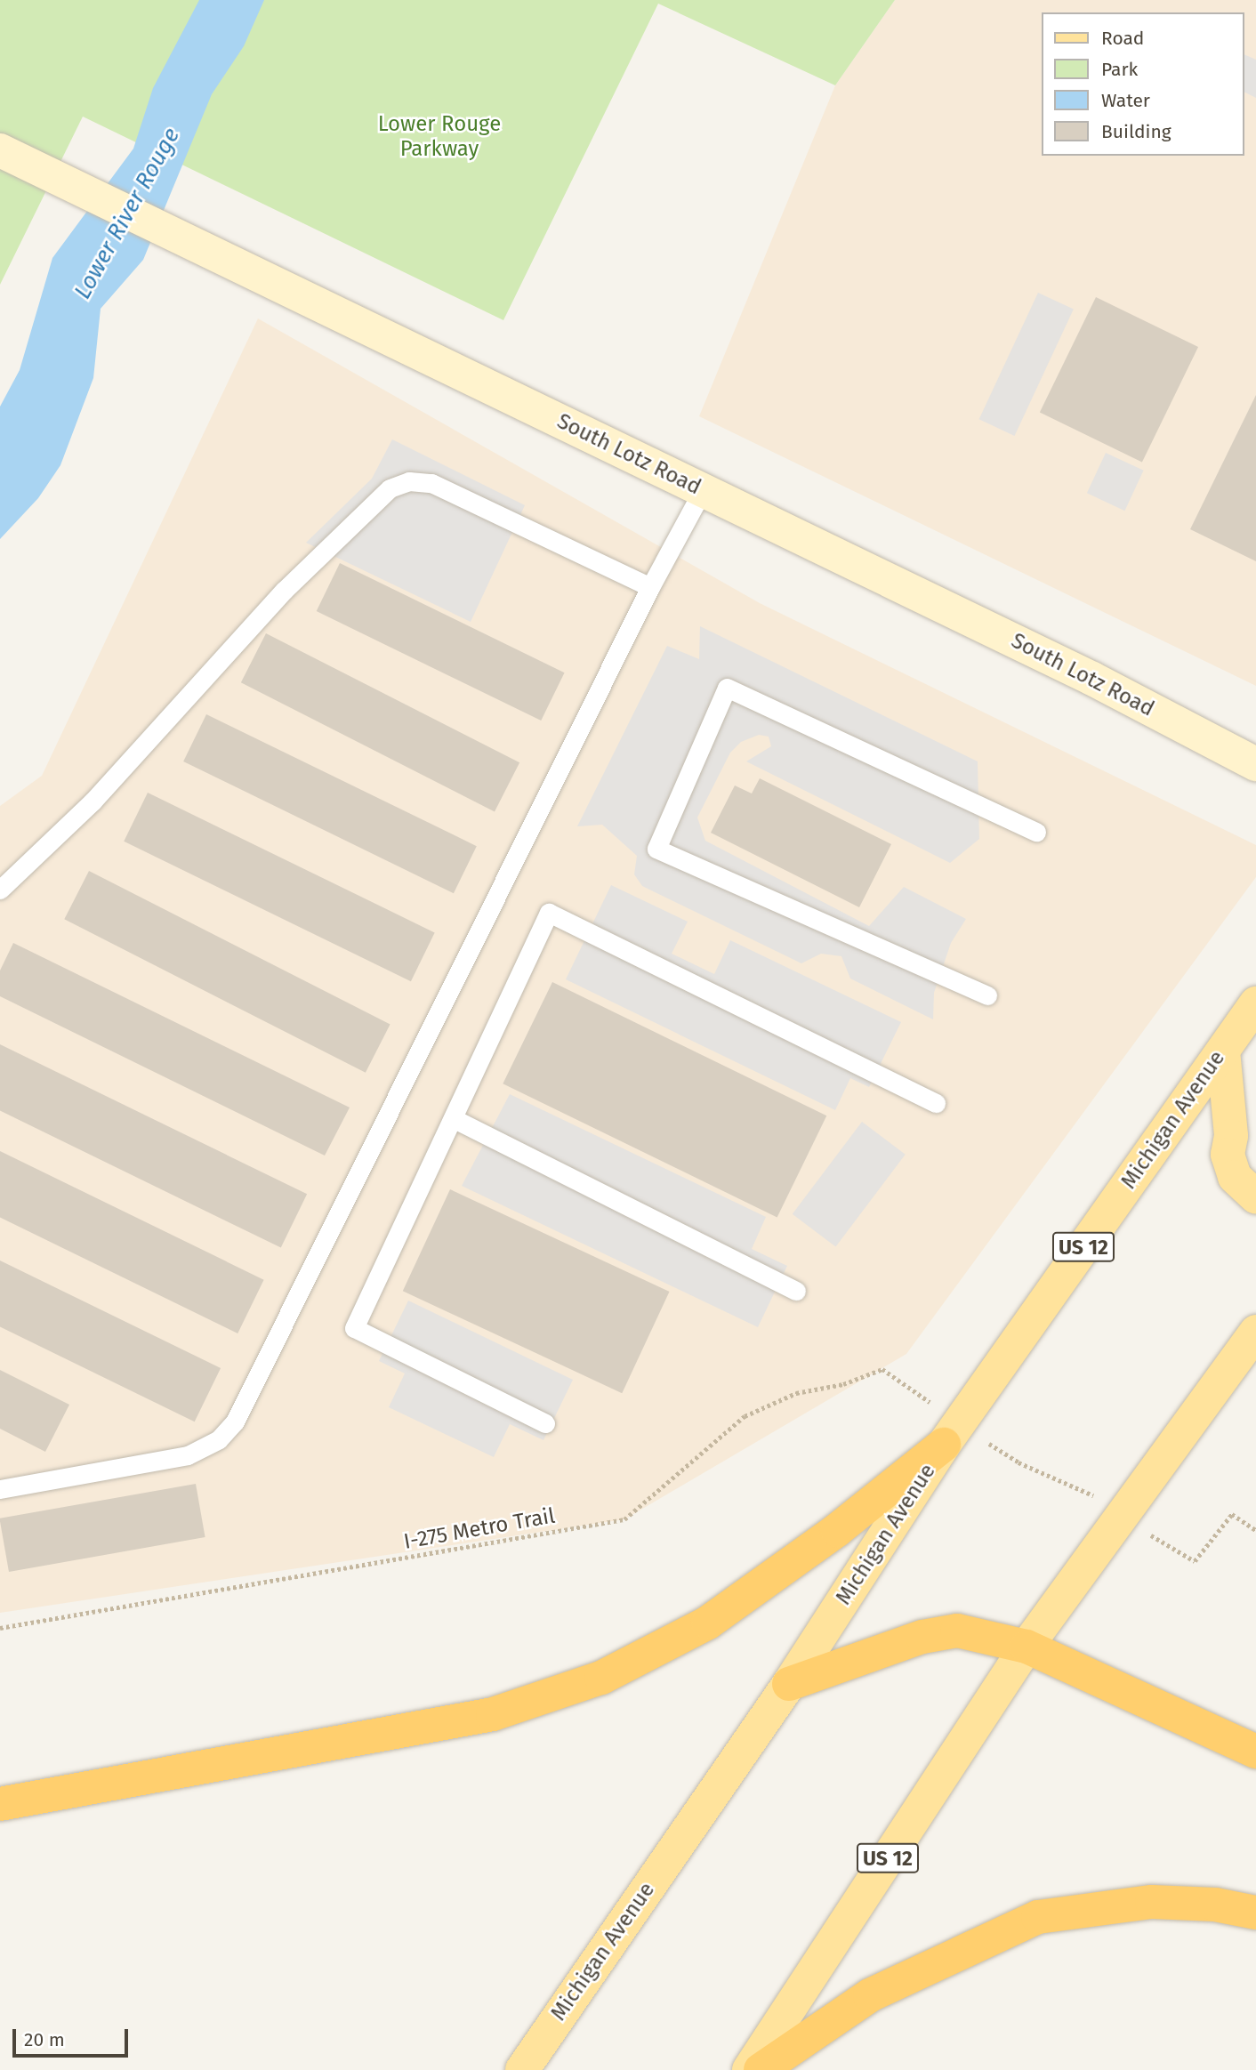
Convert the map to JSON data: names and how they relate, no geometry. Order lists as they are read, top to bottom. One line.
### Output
{"streets":{"main road":["Michigan Avenue","US 12"],"street":["South Lotz Road"],"path":["I-275 Metro Trail"]},"water":["Lower River Rouge"],"parks":["Lower Rouge Parkway"],"legend":["Road","Park","Water","Building"],"scale_bar":"20 m"}
